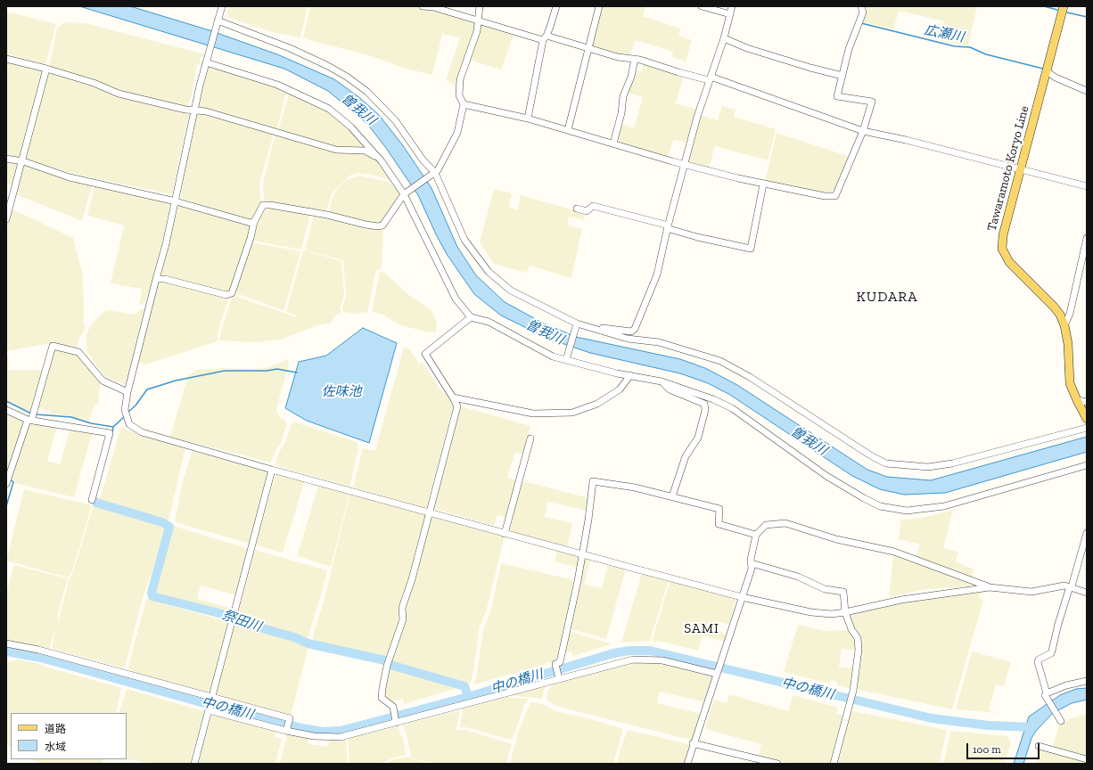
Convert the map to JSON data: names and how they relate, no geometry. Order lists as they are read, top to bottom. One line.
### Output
{"streets":{"main road":["Tawaramoto Koryo Line"]},"districts":["KUDARA","SAMI"],"water":["広瀬川","曽我川","佐味池","祭田川","中の橋川"],"legend":["道路","水域"],"scale_bar":"100 m"}
